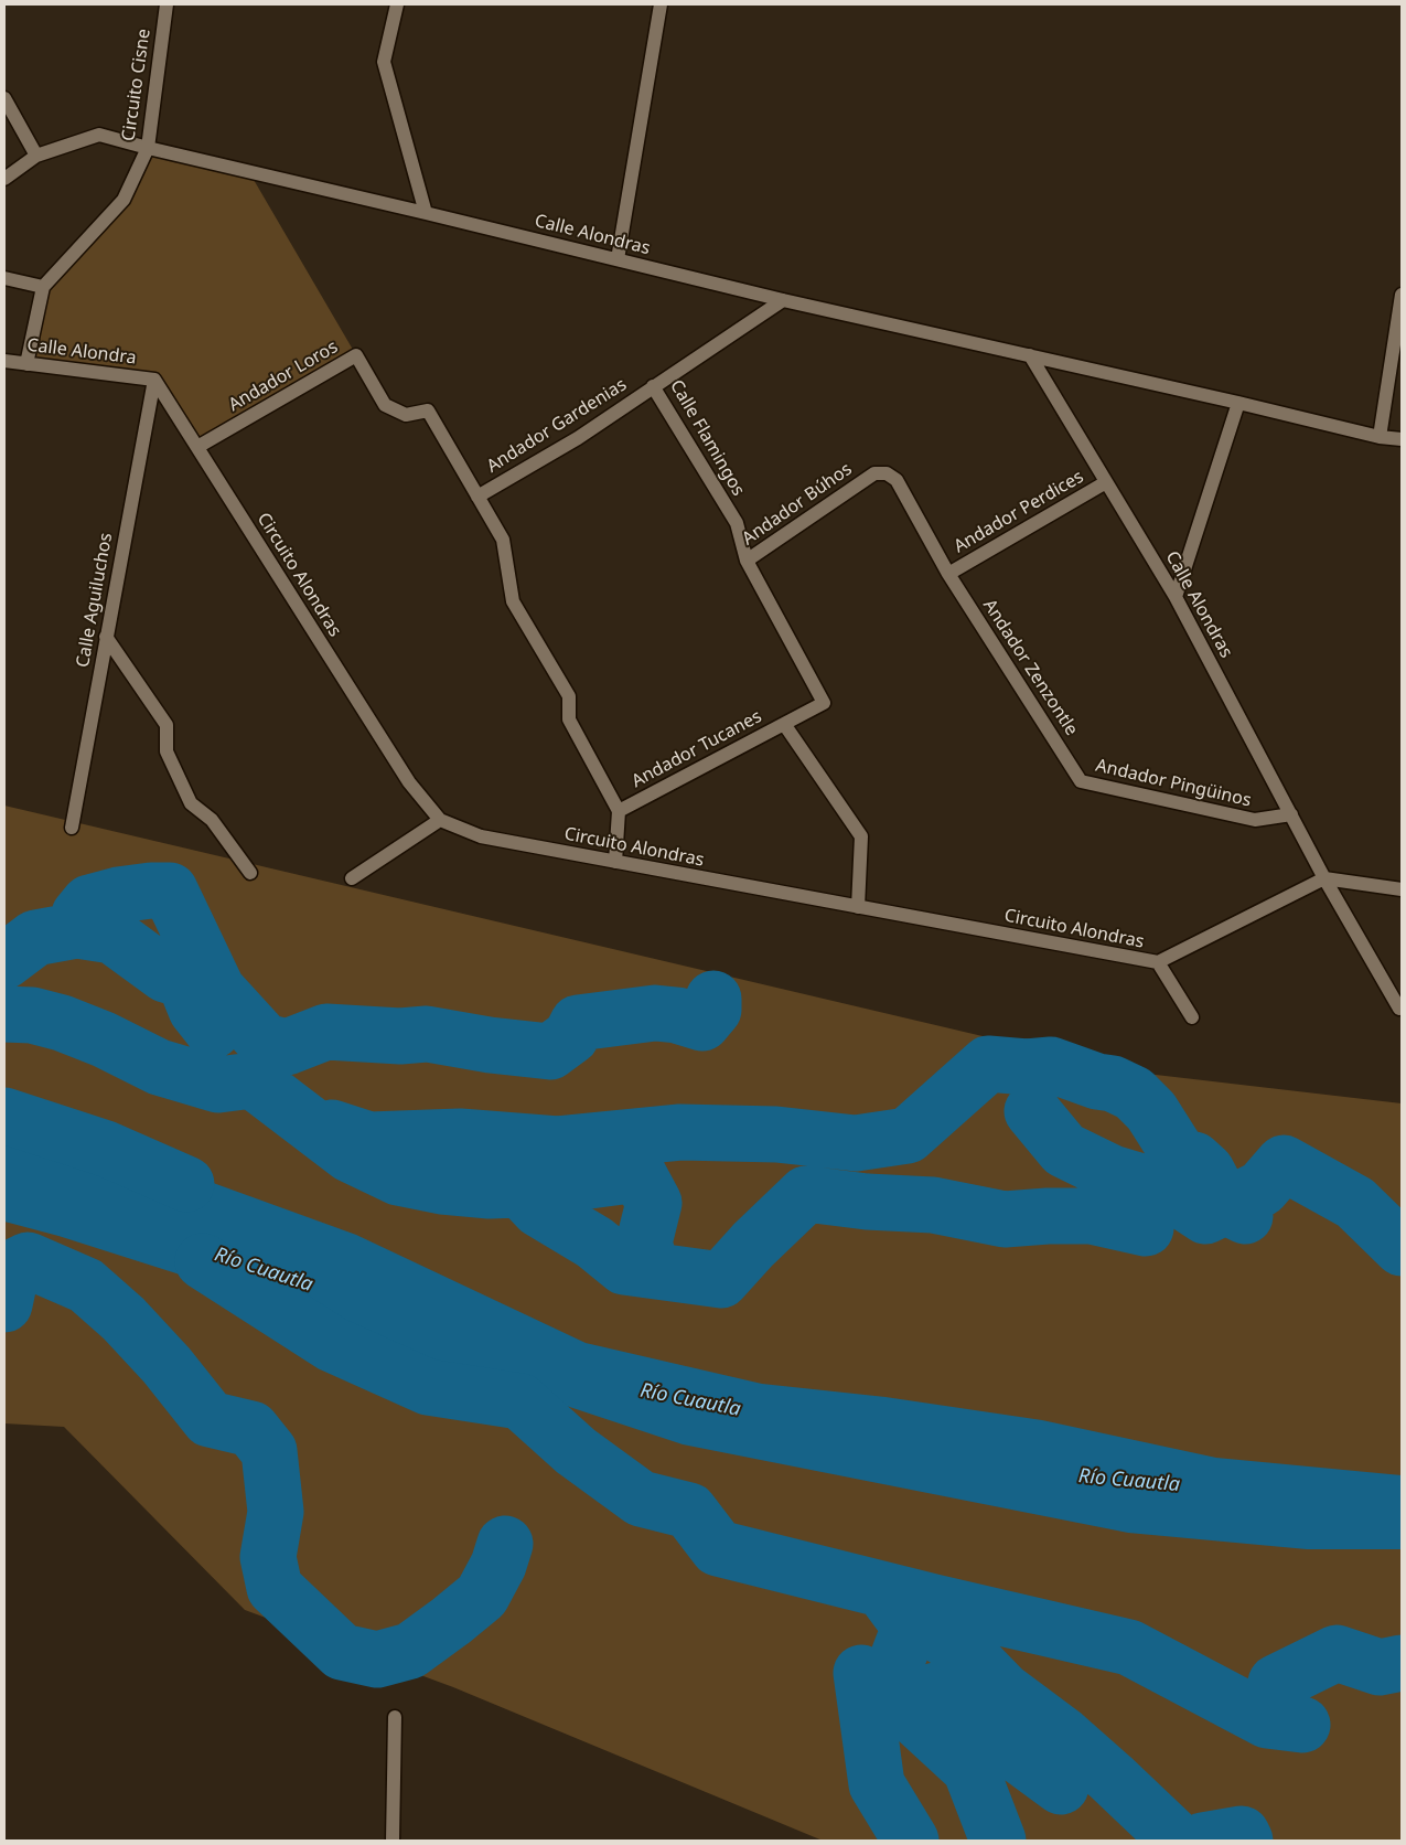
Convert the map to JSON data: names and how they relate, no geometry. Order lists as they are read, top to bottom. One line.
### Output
{"streets":{"street":["Circuito Cisne","Calle Alondras","Calle Alondra","Andador Loros","Andador Gardenias","Calle Flamingos","Andador Búhos","Andador Perdices","Circuito Alondras","Calle Aguiluchos","Andador Zenzontle","Andador Tucanes","Andador Pingüinos"]},"crossings":[["Circuito Cisne","Calle Alondras"],["Calle Alondras","Calle Flamingos"],["Calle Alondras","Andador Perdices"],["Calle Alondras","Circuito Alondras"],["Calle Alondras","Andador Pingüinos"],["Calle Alondra","Circuito Alondras"],["Calle Alondra","Calle Aguiluchos"],["Andador Loros","Andador Gardenias"],["Andador Loros","Circuito Alondras"],["Andador Gardenias","Calle Flamingos"],["Calle Flamingos","Andador Búhos"],["Andador Búhos","Andador Perdices"],["Andador Búhos","Andador Zenzontle"],["Andador Búhos","Andador Tucanes"],["Andador Perdices","Andador Zenzontle"],["Circuito Alondras","Calle Aguiluchos"],["Circuito Alondras","Andador Tucanes"],["Andador Zenzontle","Andador Pingüinos"]],"water":["Río Cuautla"]}
